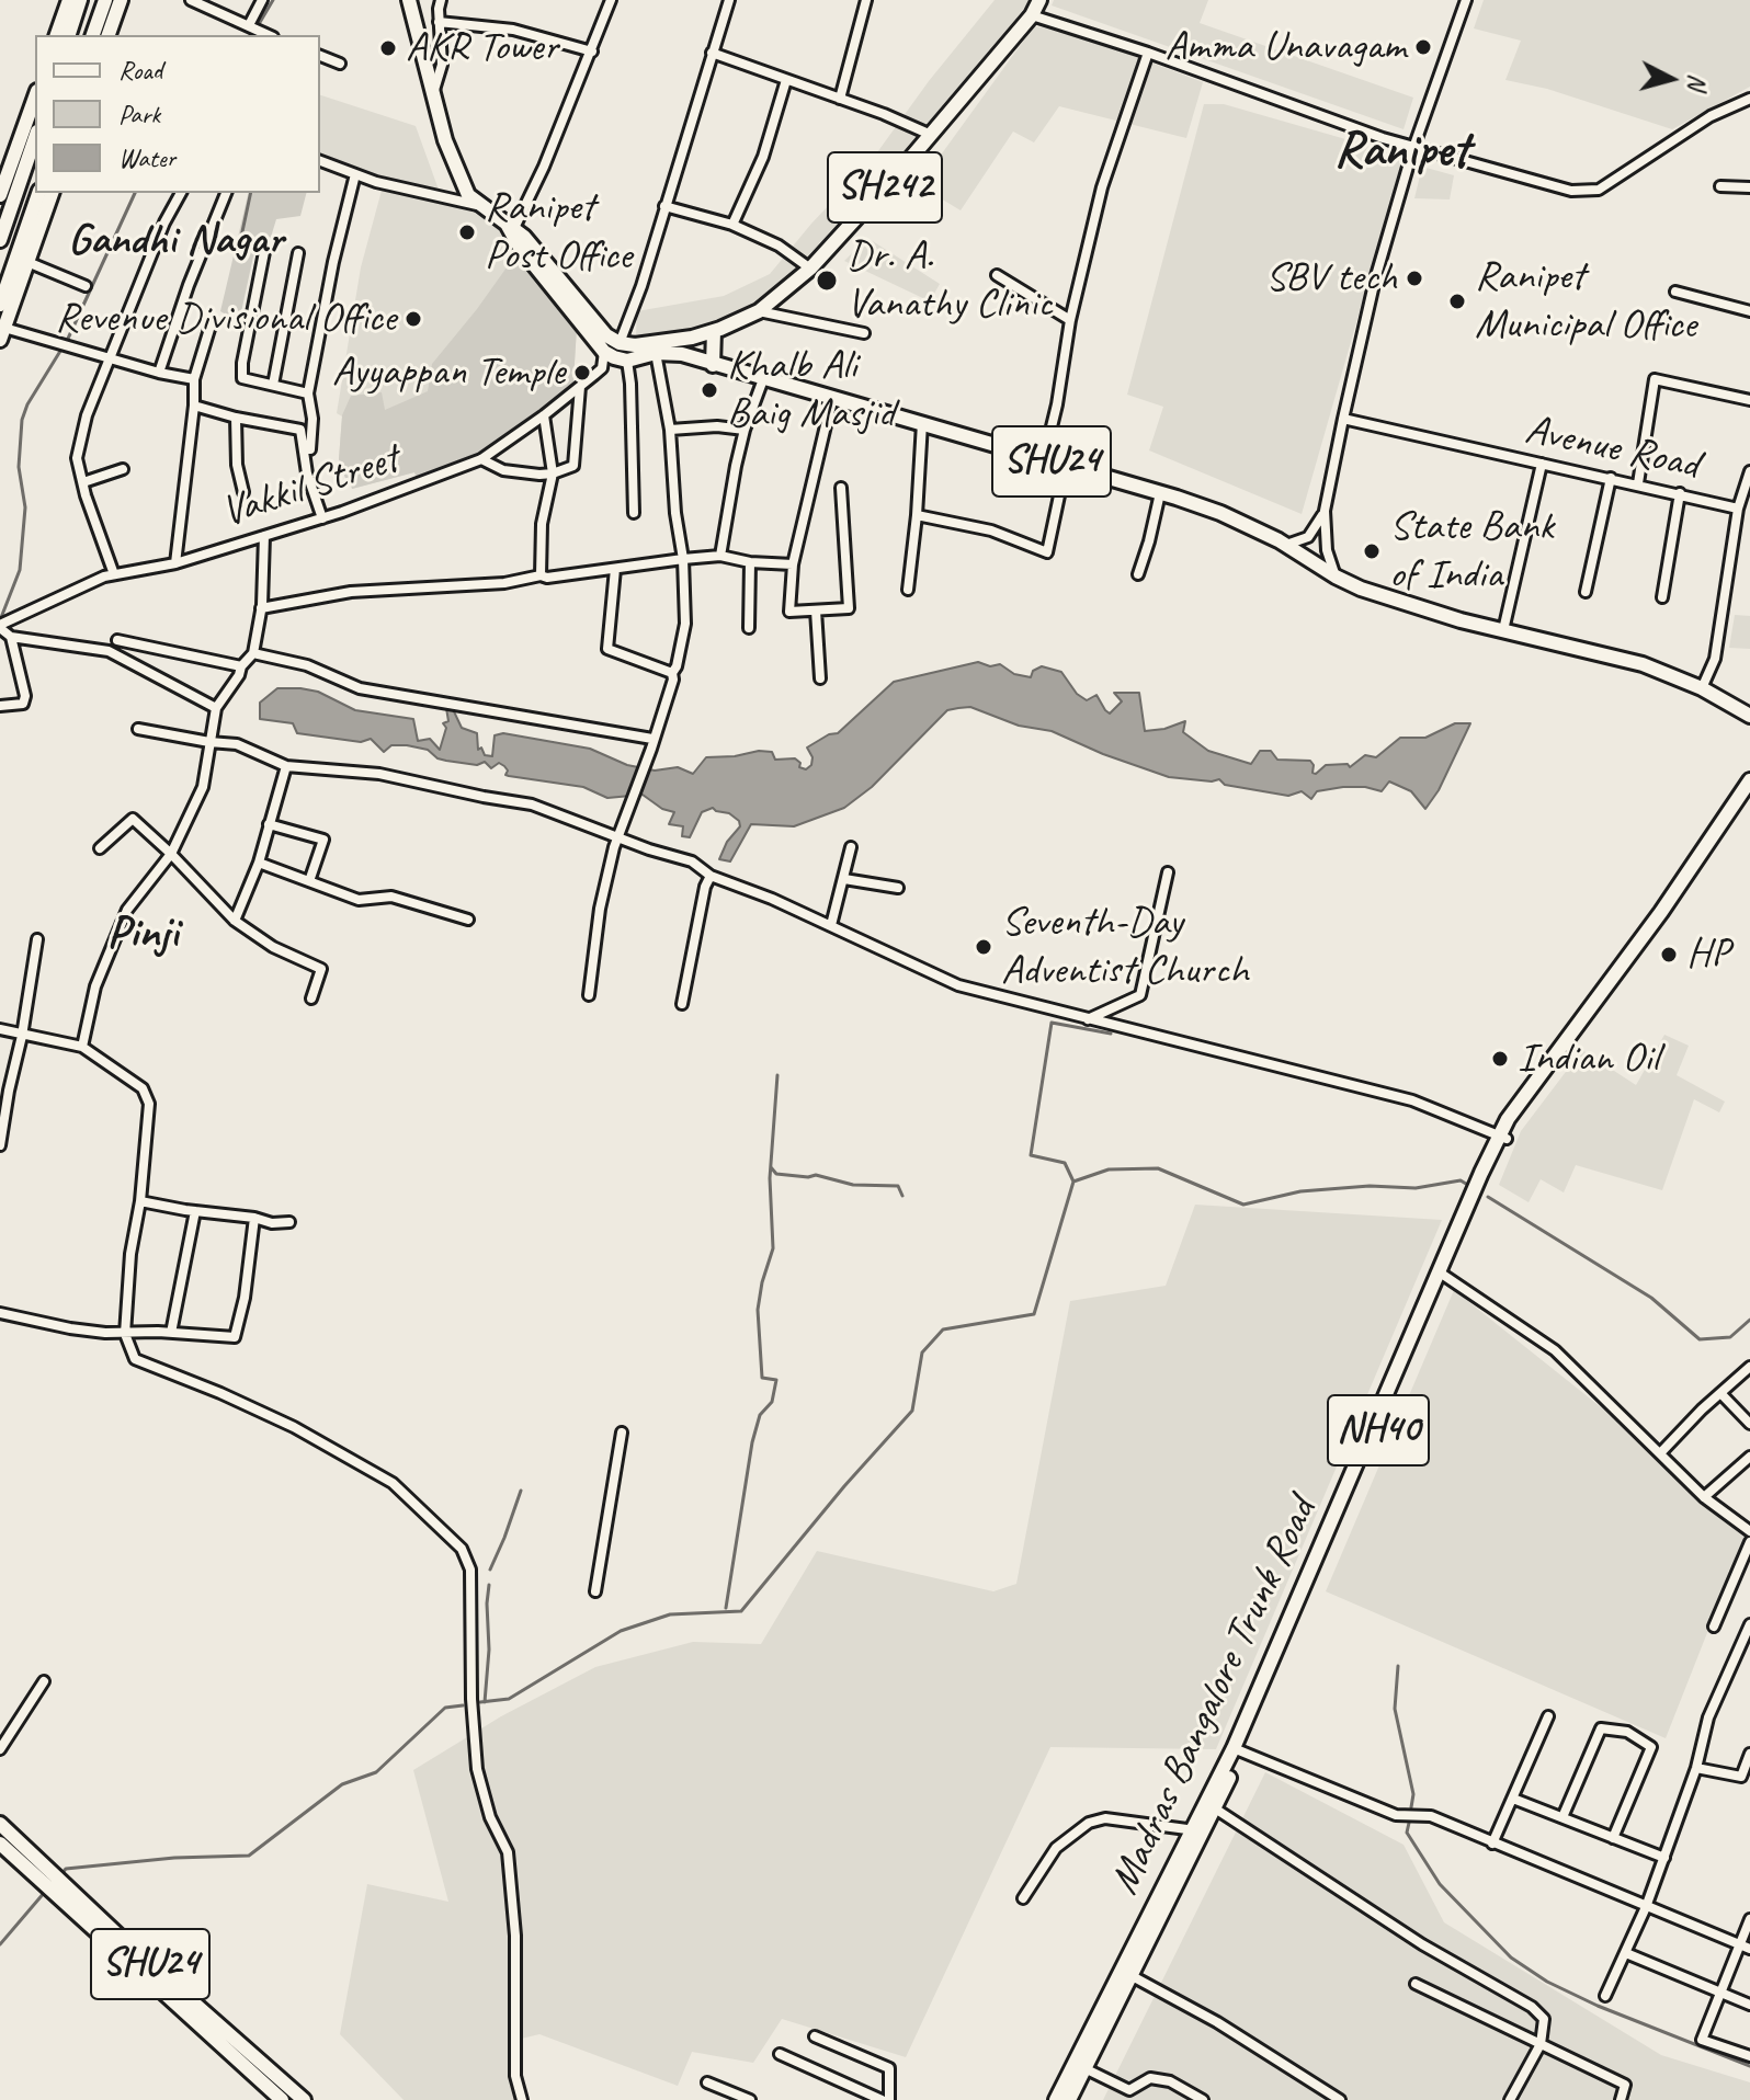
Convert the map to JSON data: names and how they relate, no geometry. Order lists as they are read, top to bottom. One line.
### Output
{"streets":{"main road":["SH242","SHU24","NH40","Madras Bangalore Trunk Road"],"street":["Avenue Road","Vakkil Street"]},"crossings":[["Avenue Road","SHU24"],["NH40","Madras Bangalore Trunk Road"]],"districts":["Ranipet","Gandhi Nagar","Pinji"],"places":["Amma Unavagam","AKR Tower","Ranipet Post Office","SBV tech","Dr. A. Vanathy Clinic","Ranipet Municipal Office","Revenue Divisional Office","Ayyappan Temple","Khalb Ali Baig Masjid","State Bank of India","Seventh-Day Adventist Church","HP","Indian Oil"],"legend":["Road","Park","Water"],"north":"right"}
